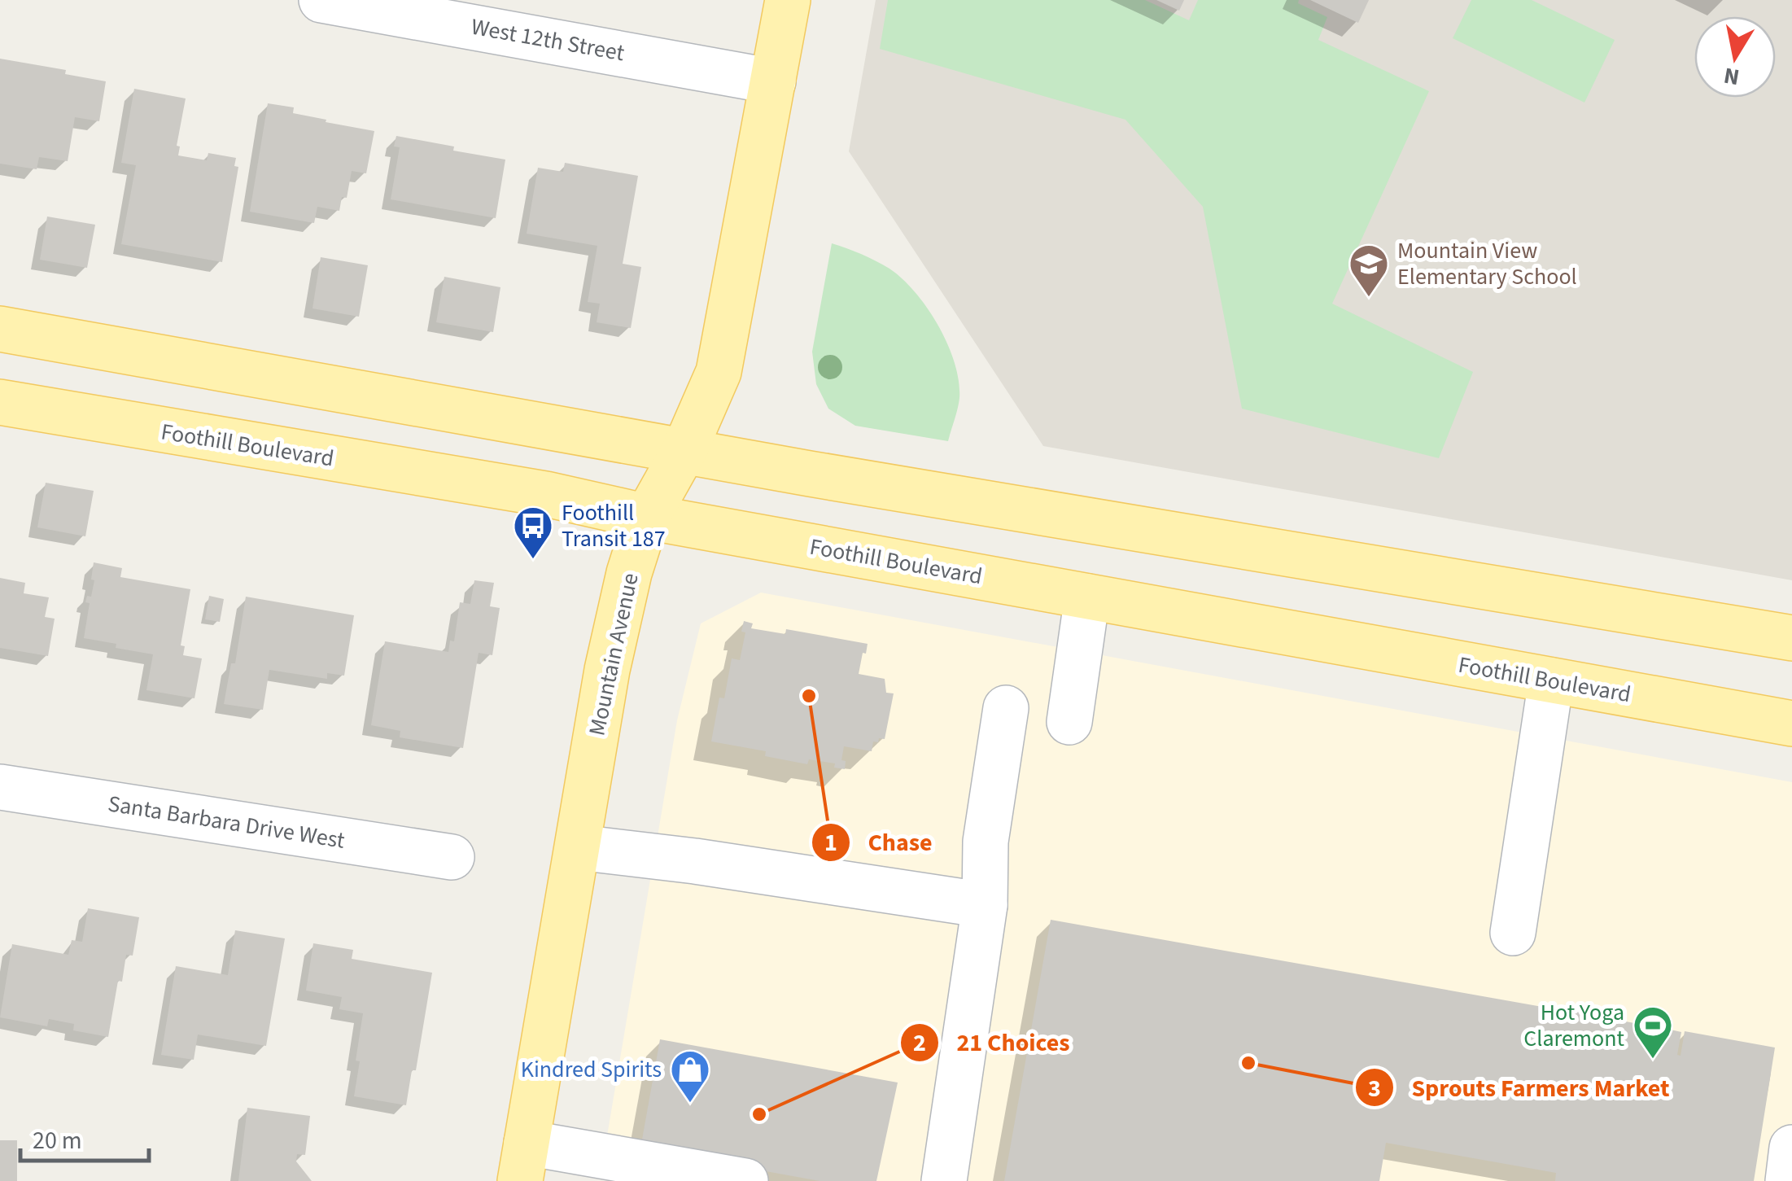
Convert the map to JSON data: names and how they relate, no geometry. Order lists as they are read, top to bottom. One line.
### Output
{"streets":{"main road":["Foothill Boulevard","Mountain Avenue"],"street":["West 12th Street","Santa Barbara Drive West"]},"crossings":[["West 12th Street","Mountain Avenue"],["Foothill Boulevard","Mountain Avenue"]],"places":{"school or university":["Mountain View Elementary School"],"bus stop":["Foothill Transit 187"],"other":["Chase","Sprouts Farmers Market","21 Choices"],"sports":["Hot Yoga Claremont"],"shop":["Kindred Spirits"]},"scale_bar":"20 m","north":"bottom"}
